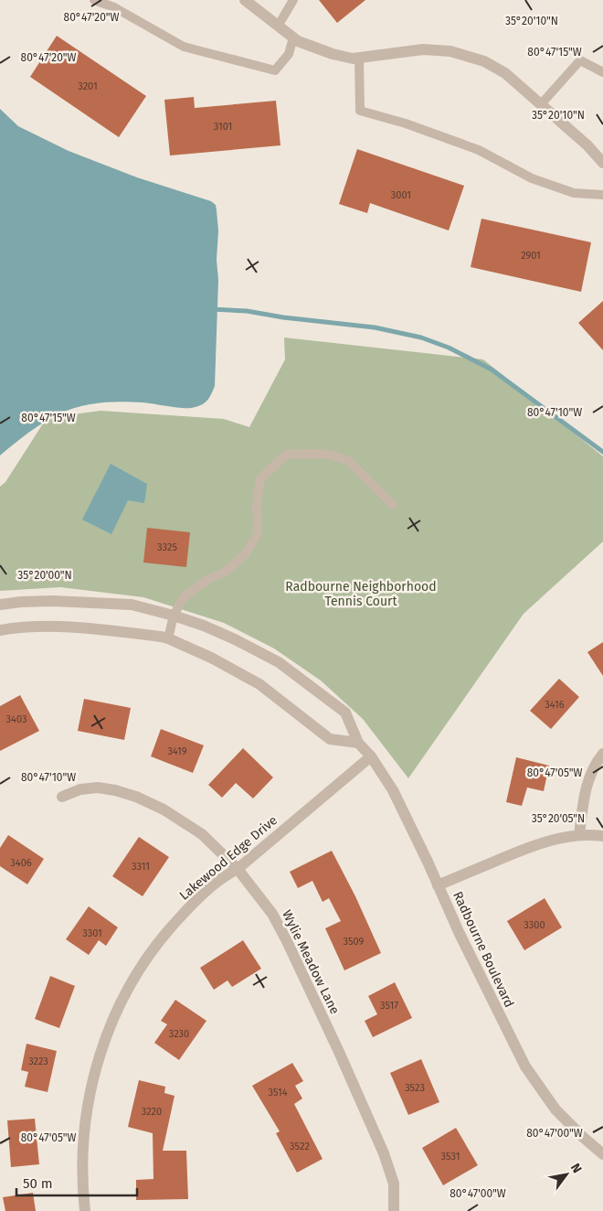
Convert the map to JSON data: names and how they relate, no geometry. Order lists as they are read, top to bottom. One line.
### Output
{"streets":{"street":["Lakewood Edge Drive","Radbourne Boulevard","Wylie Meadow Lane"]},"crossings":[["Lakewood Edge Drive","Radbourne Boulevard"],["Lakewood Edge Drive","Wylie Meadow Lane"]],"parks":["Radbourne Neighborhood Tennis Court"],"house_numbers":["3201","3101","3001","2901","3325","3416","3403","3419","3406","3311","3300","3301","3509","3517","3230","3223","3523","3514","3220","3522","3531"],"scale_bar":"50 m","north":"top right","coordinates":["80°47'20\"W","35°20'10\"N","80°47'15\"W","80°47'10\"W","35°20'00\"N","80°47'05\"W","35°20'05\"N","80°47'00\"W"]}
